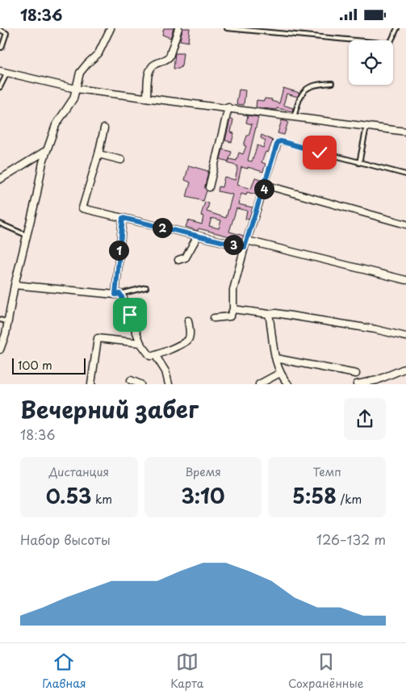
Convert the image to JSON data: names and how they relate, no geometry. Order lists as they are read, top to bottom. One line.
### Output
{"scale_bar":"100 m","page":{"status":"18:36","pins":["4","2","3","1"],"scale":"100 m","heading":["Вечерний забег","18:36"],"stats":[["Дистанция","0.53 km"],["Время","3:10"],["Темп","5:58 /km"]],"chart":["Набор высоты","126–132 m"],"tabs":["Главная","Карта","Сохранённые"]}}
